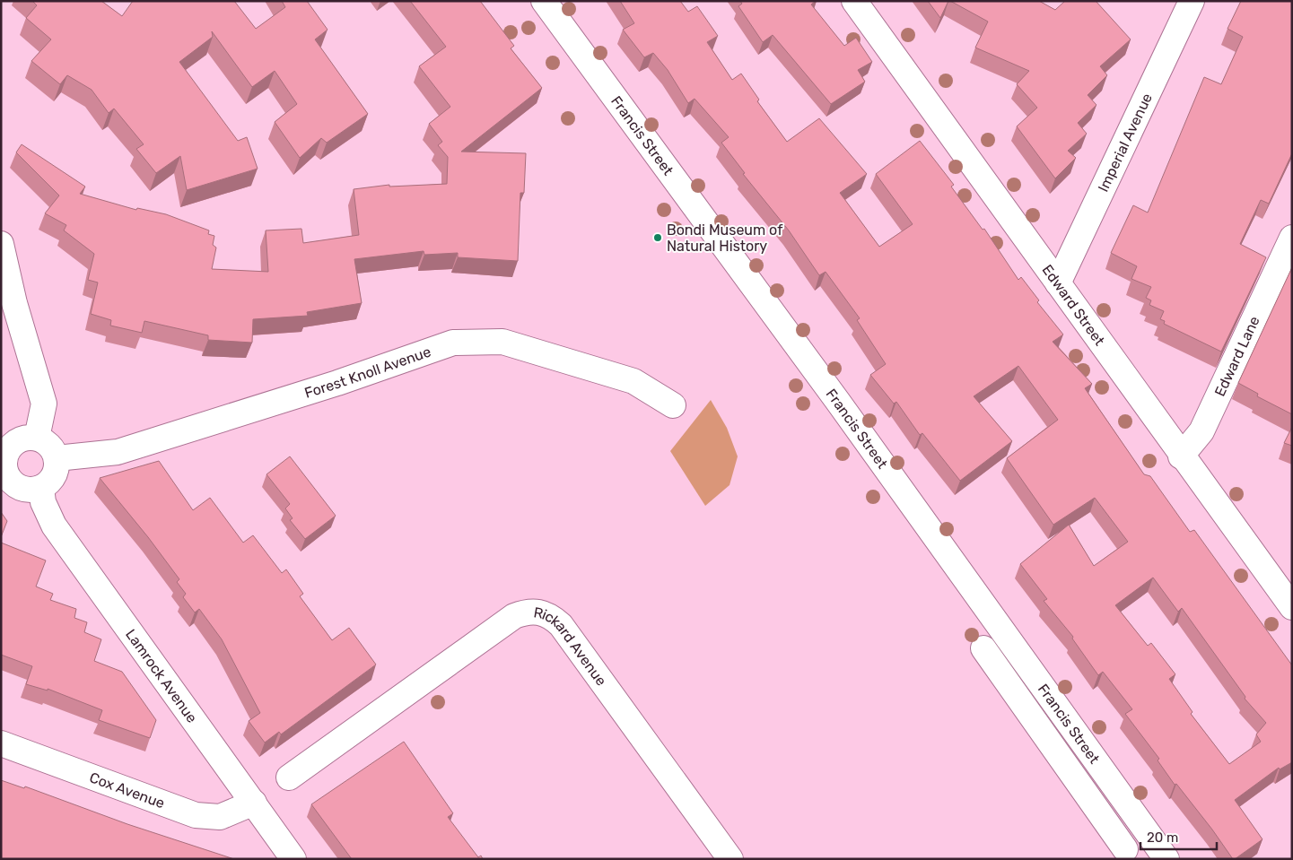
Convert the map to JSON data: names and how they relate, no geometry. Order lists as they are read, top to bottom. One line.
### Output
{"streets":{"street":["Francis Street","Imperial Avenue","Edward Street","Edward Lane","Forest Knoll Avenue","Rickard Avenue","Lamrock Avenue","Cox Avenue"]},"crossings":[["Imperial Avenue","Edward Street"],["Edward Street","Edward Lane"],["Forest Knoll Avenue","Lamrock Avenue"],["Lamrock Avenue","Cox Avenue"]],"places":["Bondi Museum of Natural History"],"scale_bar":"20 m"}
